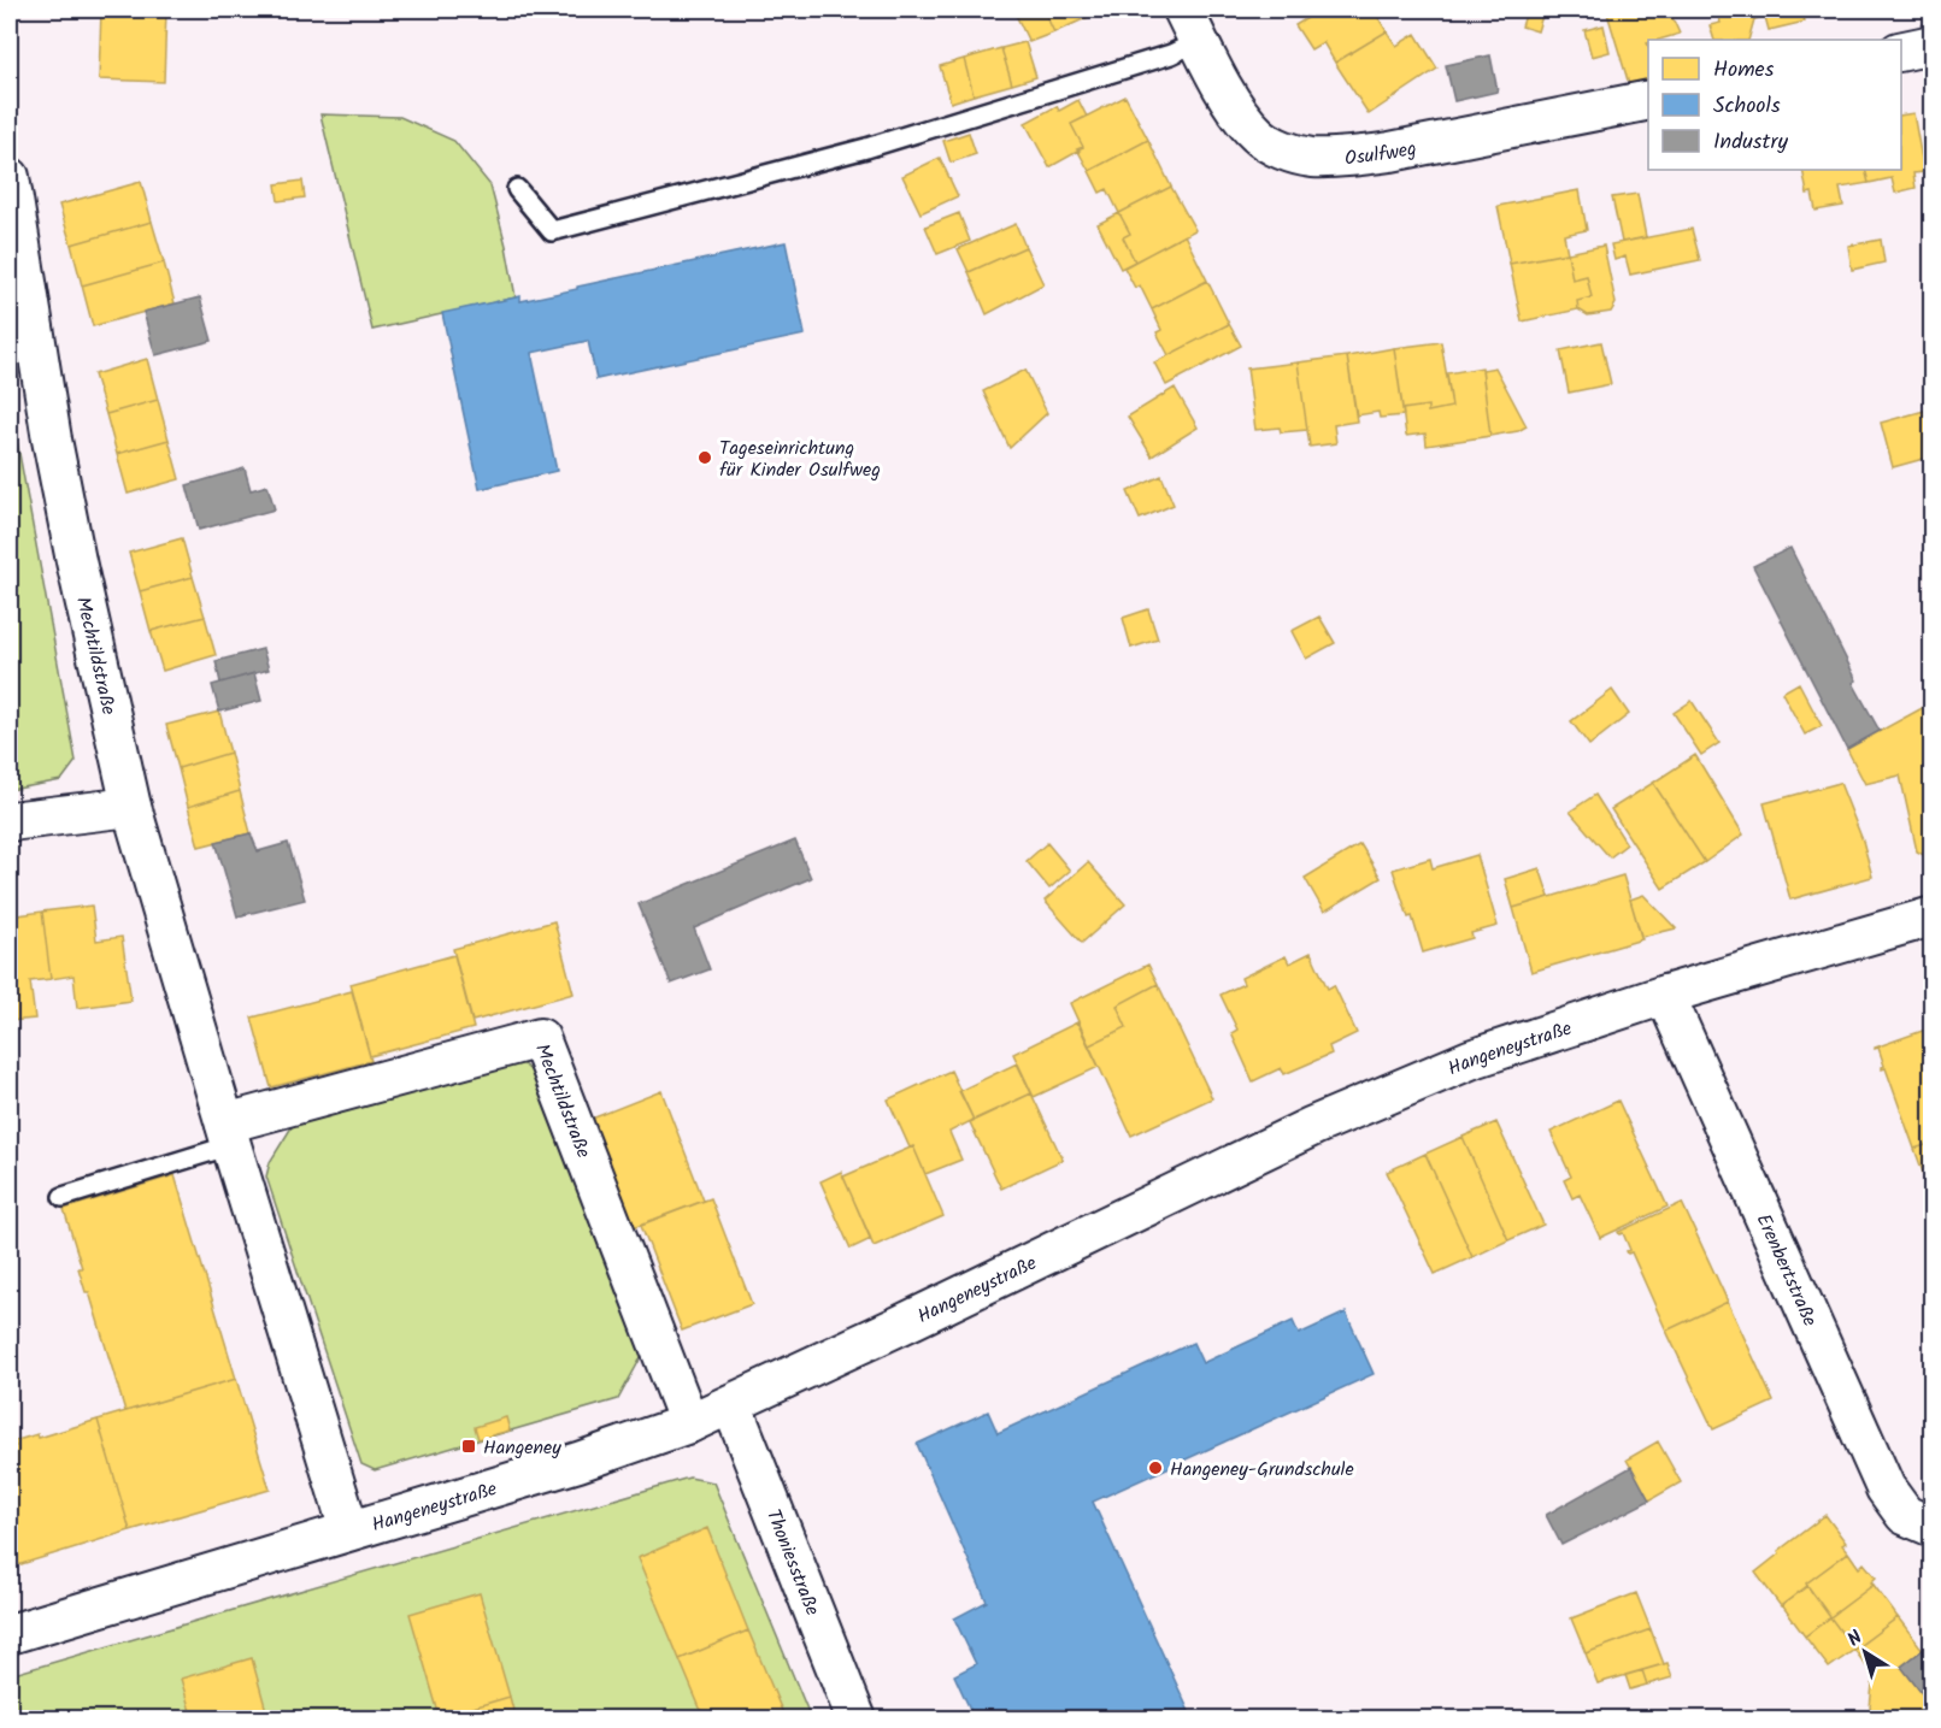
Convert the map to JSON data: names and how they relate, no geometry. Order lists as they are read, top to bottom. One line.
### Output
{"streets":{"street":["Osulfweg","Mechtildstraße","Hangeneystraße","Erenbertstraße","Thoniesstraße"]},"crossings":[["Mechtildstraße","Hangeneystraße"],["Hangeneystraße","Erenbertstraße"],["Hangeneystraße","Thoniesstraße"]],"places":{"other":["Tageseinrichtung für Kinder Osulfweg","Hangeney-Grundschule"],"transit":["Hangeney"]},"legend":["Homes","Schools","Industry"],"north":"top left"}
